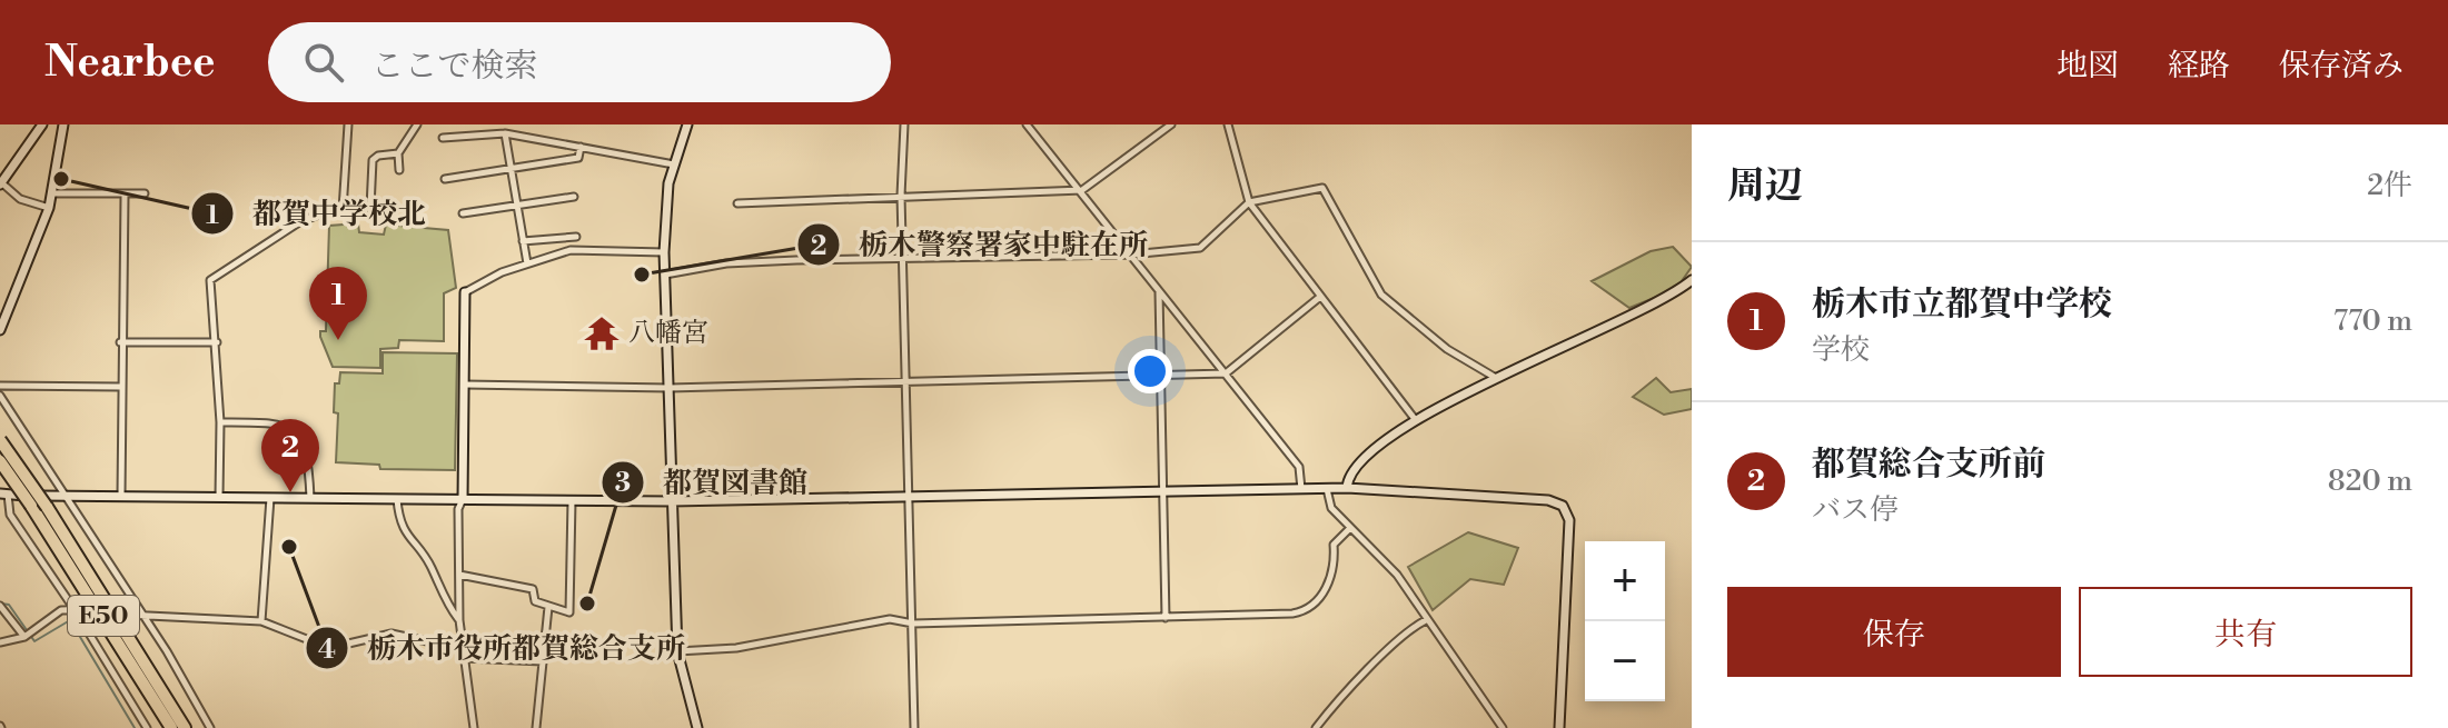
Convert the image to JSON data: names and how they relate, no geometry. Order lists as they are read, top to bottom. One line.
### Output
{"streets":{"highway":["E50"]},"places":{"other":["都賀中学校北","栃木警察署家中駐在所","栃木市役所都賀総合支所","都賀図書館"],"temple":["八幡宮"]},"page":{"header":"Nearbee","search":"ここで検索","nav":["地図","経路","保存済み"],"heading":["周辺","2件"],"list":[{"mark":"1","name":"栃木市立都賀中学校","note":"学校","value":"770 m"},{"mark":"2","name":"都賀総合支所前","note":"バス停","value":"820 m"}],"pins":["1","2"],"map_buttons":["+","−"],"buttons":["保存","共有"]}}
